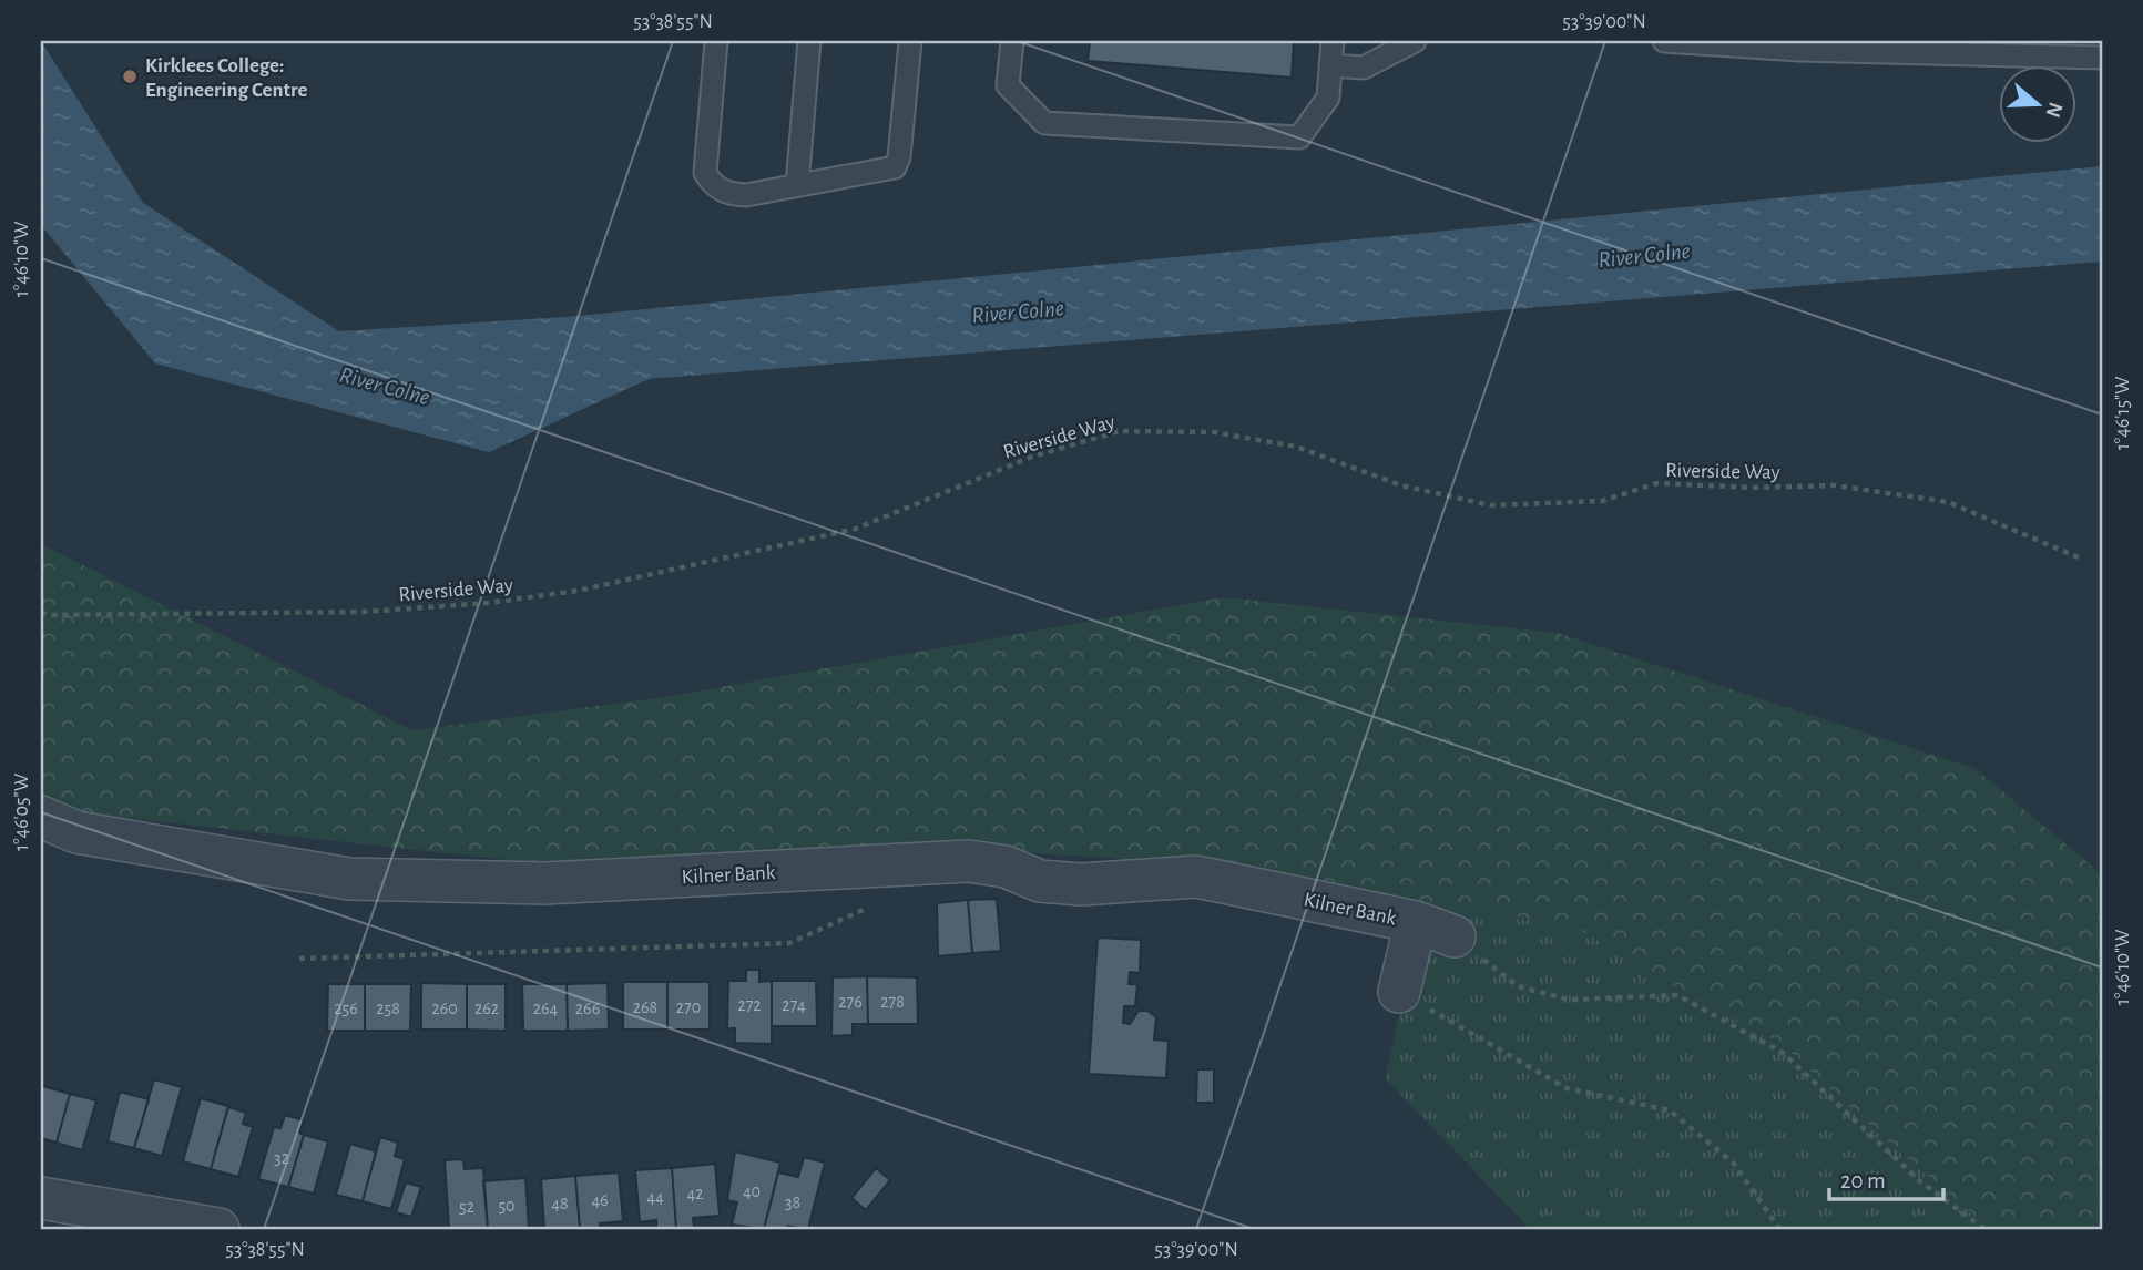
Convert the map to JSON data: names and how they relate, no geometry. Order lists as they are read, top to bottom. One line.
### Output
{"streets":{"street":["Kilner Bank"],"path":["Riverside Way"]},"water":["River Colne"],"places":["Kirklees College: Engineering Centre"],"house_numbers":["276","278","272","274","268","270","256","258","260","262","264","266","32","40","42","44","46","38","48","50","52"],"scale_bar":"20 m","north":"right","coordinates":["53°38'55\"N","53°39'00\"N","1°46'10\"W","1°46'15\"W","1°46'05\"W"]}
